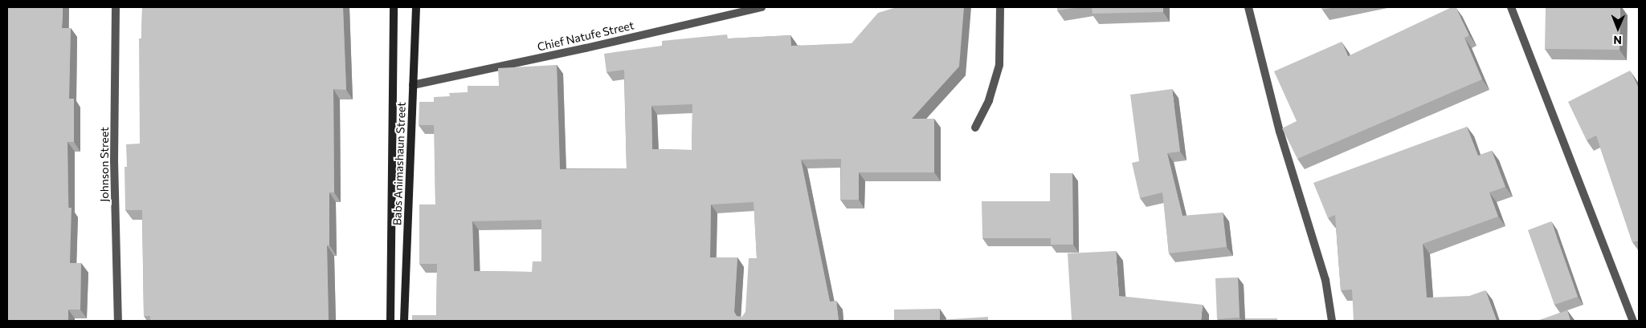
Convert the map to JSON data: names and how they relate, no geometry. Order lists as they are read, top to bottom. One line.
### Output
{"streets":{"main road":["Babs Animashaun Street"],"street":["Chief Natufe Street","Johnson Street"]},"crossings":[["Chief Natufe Street","Babs Animashaun Street"]],"north":"bottom"}
